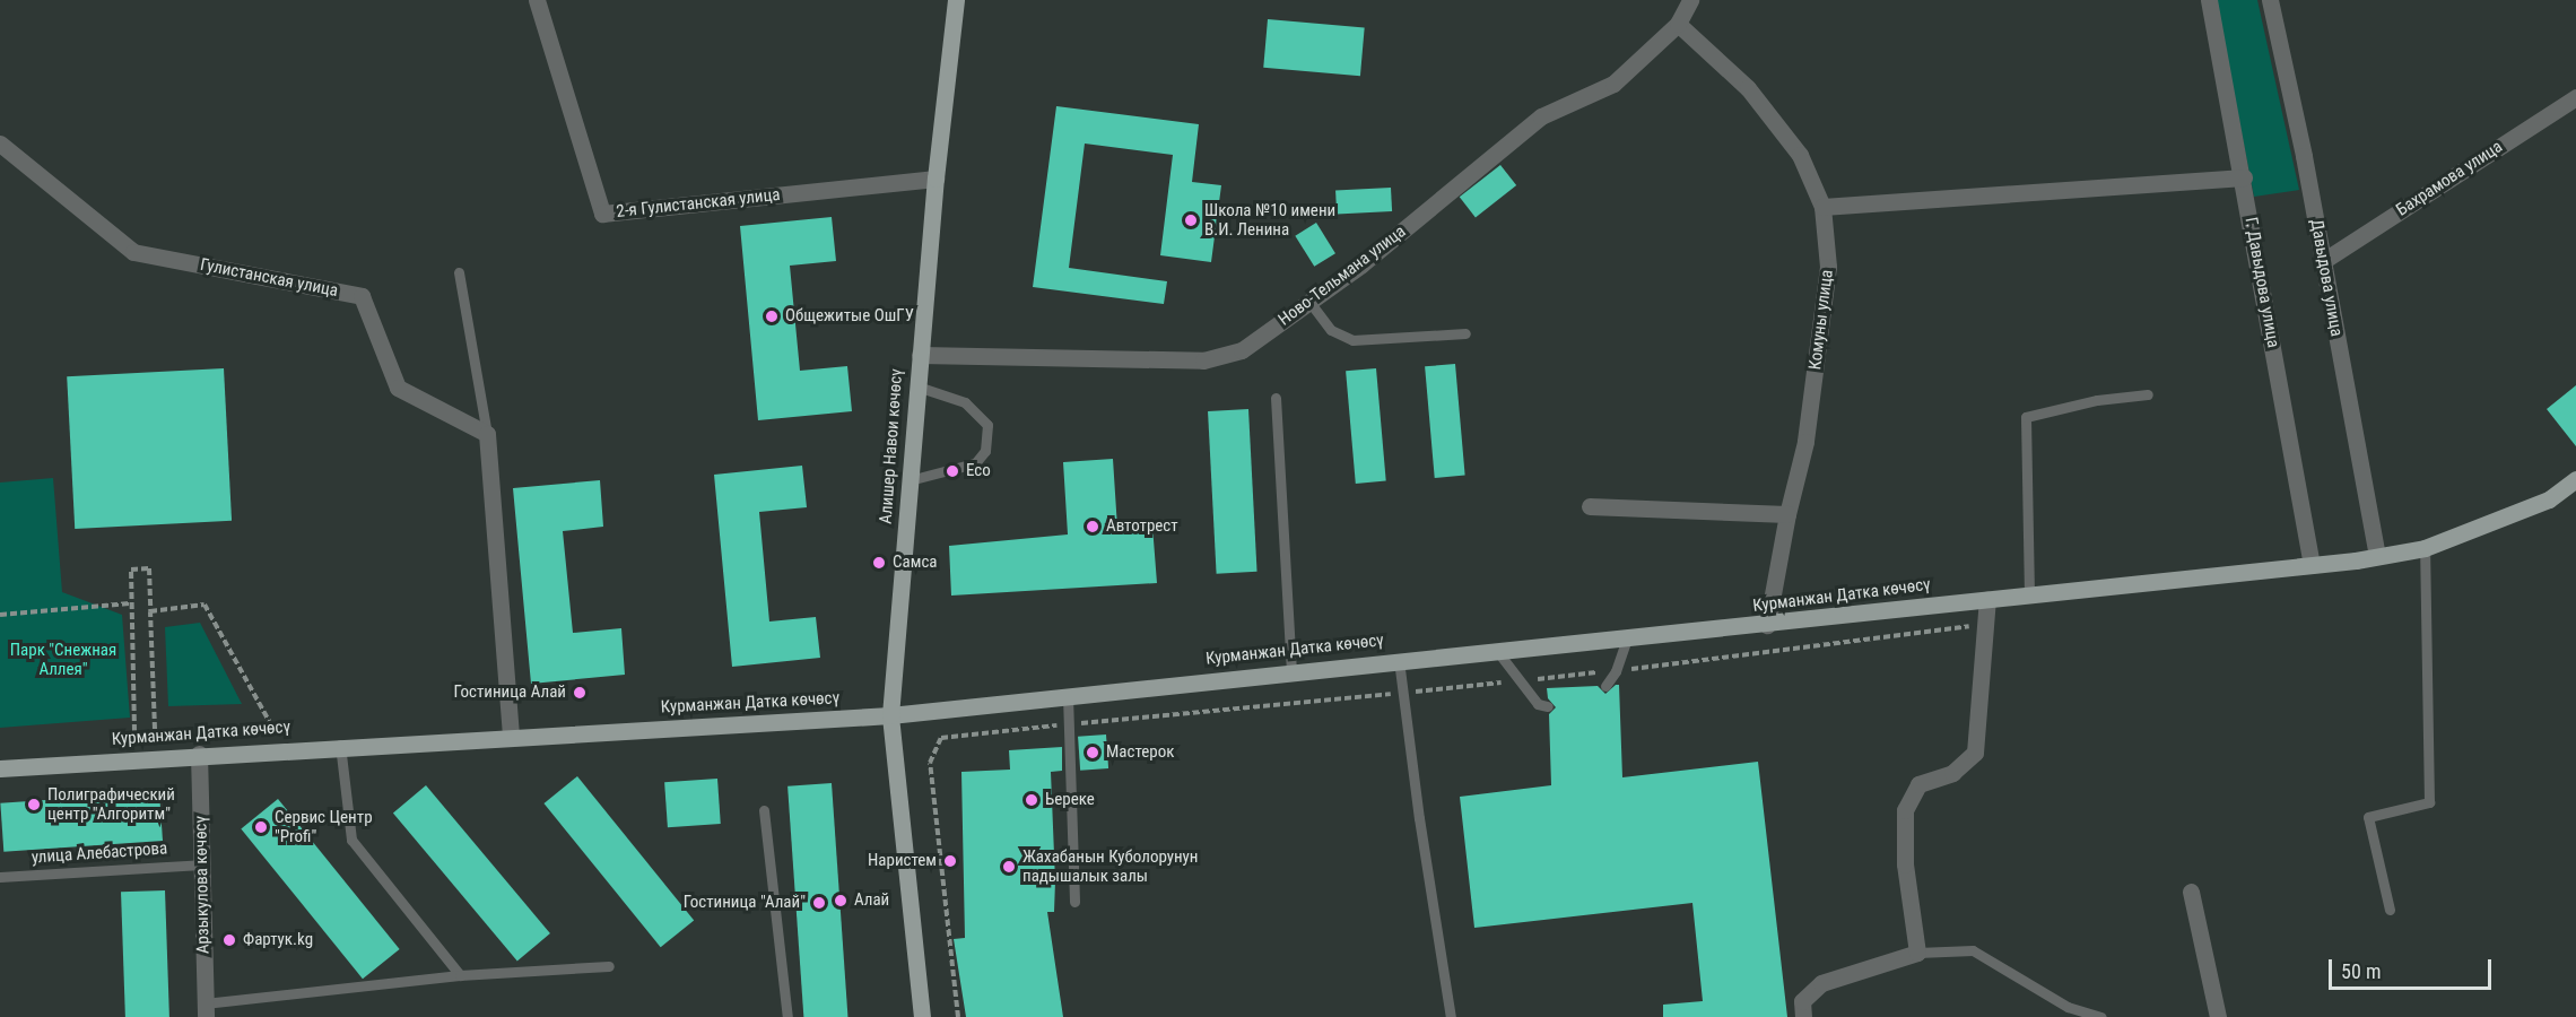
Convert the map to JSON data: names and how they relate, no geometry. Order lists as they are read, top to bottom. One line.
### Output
{"streets":{"main road":["Алишер Навои көчөсү","Курманжан Датка көчөсү"],"street":["Бахрамова улица","2-я Гулистанская улица","Ново-Тельмана улица","Гулистанская улица","Давыдова улица","Г. Давыдова улица","Комуны улица","Арзыкулова көчөсү"],"lane":["улица Алебастрова"]},"crossings":[["Бахрамова улица","Давыдова улица"],["2-я Гулистанская улица","Алишер Навои көчөсү"],["Ново-Тельмана улица","Комуны улица"],["Ново-Тельмана улица","Алишер Навои көчөсү"],["Давыдова улица","Курманжан Датка көчөсү"],["Г. Давыдова улица","Курманжан Датка көчөсү"],["Комуны улица","Курманжан Датка көчөсү"],["Алишер Навои көчөсү","Курманжан Датка көчөсү"],["Курманжан Датка көчөсү","Арзыкулова көчөсү"],["улица Алебастрова","Арзыкулова көчөсү"]],"parks":["Парк \"Снежная Аллея\""],"places":["Школа №10 имени В.И. Ленина","Общежитые ОшГУ","Есо","Автотрест","Самса","Гостиница Алай","Мастерок","Ьереке","Полиграфический центр \"Алгоритм\"","Сервис Центр \"Profi\"","Наристем","Жахабанын Куболорунун падышалык залы","Алай","Гостиница \"Алай\"","Фартук.kg"],"scale_bar":"50 m"}
